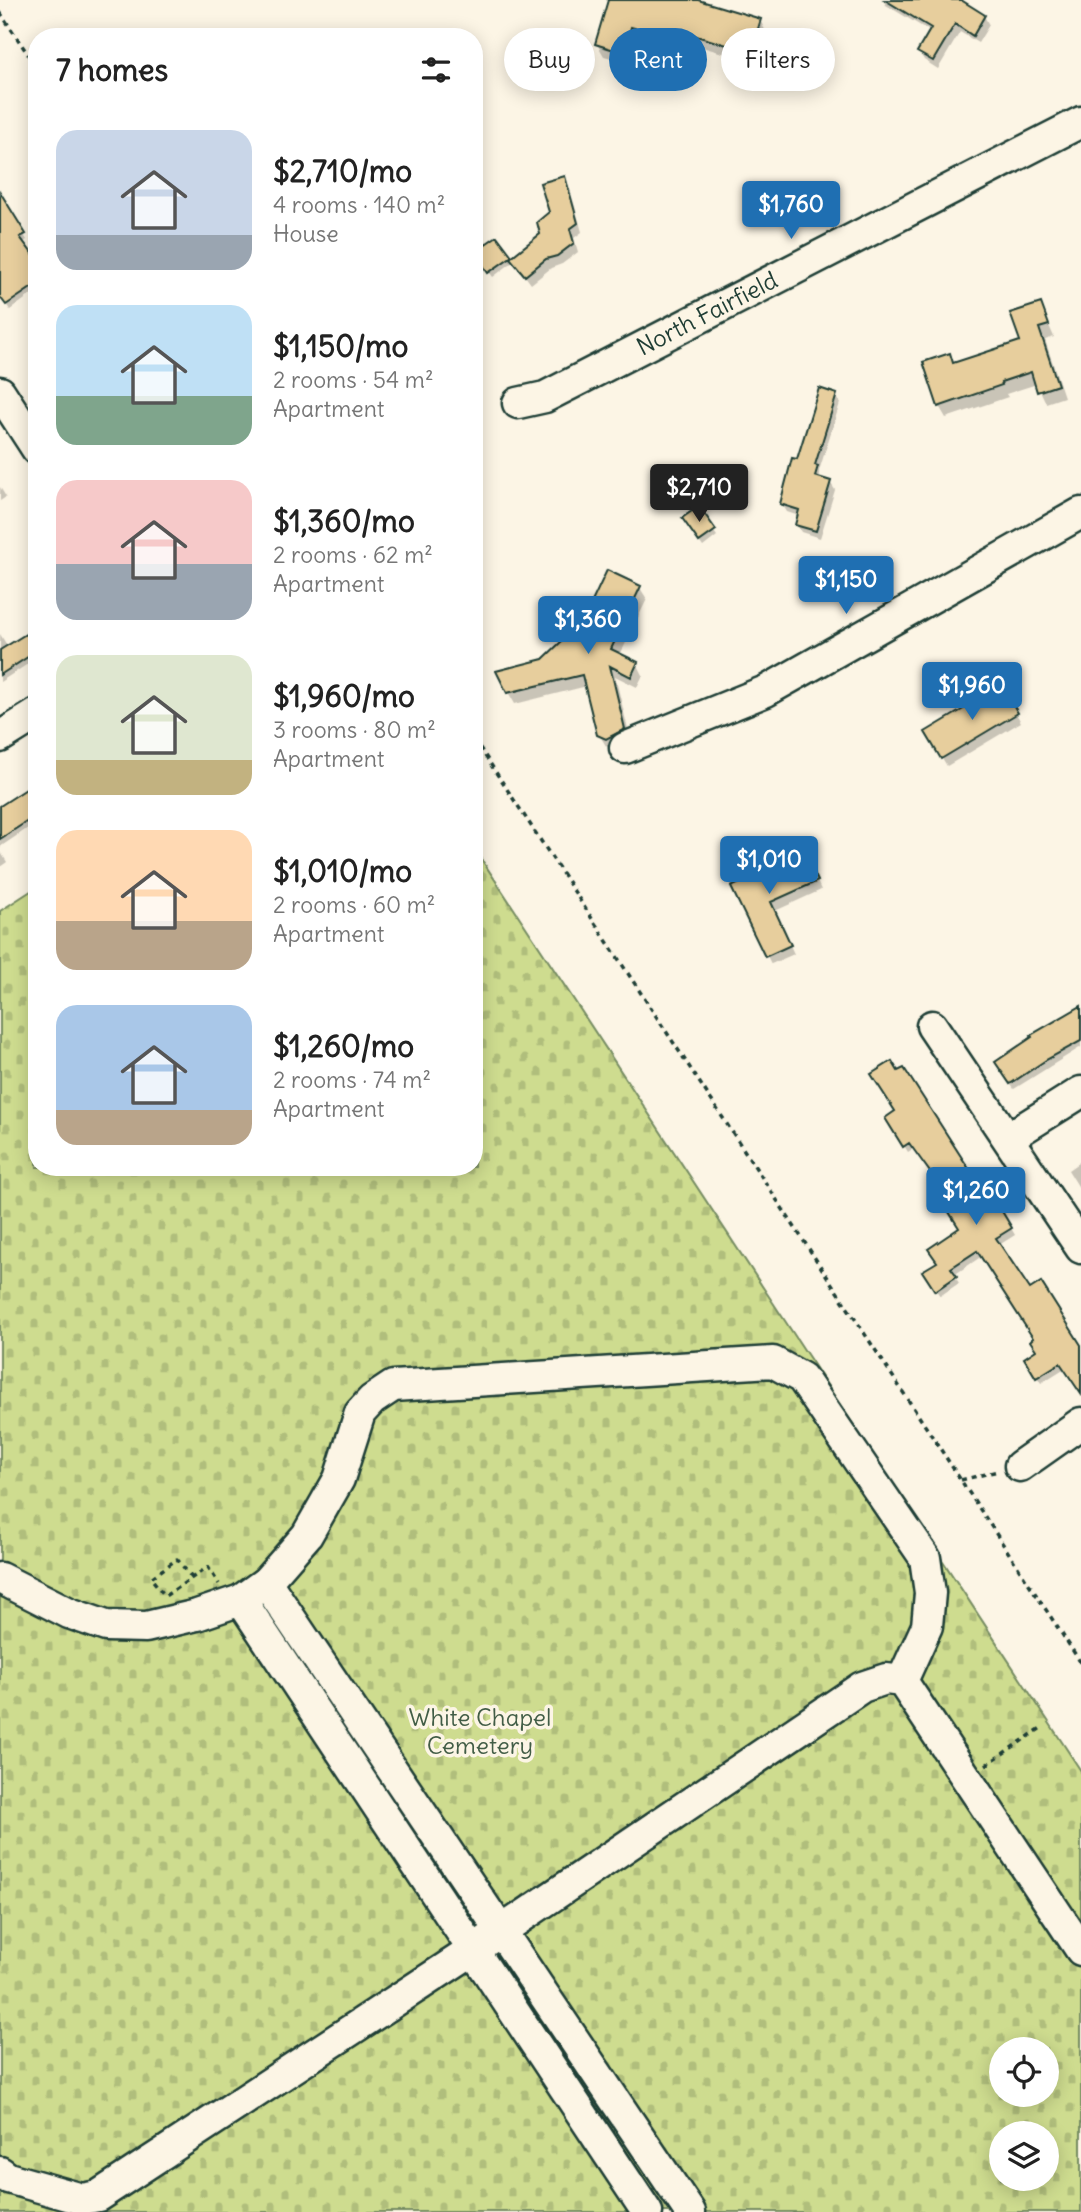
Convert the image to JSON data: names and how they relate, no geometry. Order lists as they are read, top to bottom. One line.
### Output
{"streets":{"street":["North Fairfield"]},"parks":["White Chapel Cemetery"],"page":{"chip":["Buy","Rent","Filters"],"heading":"7 homes","list":[{"name":"$2,710/mo","note":"4 rooms · 140 m² · House"},{"name":"$1,150/mo","note":"2 rooms · 54 m² · Apartment"},{"name":"$1,360/mo","note":"2 rooms · 62 m² · Apartment"},{"name":"$1,960/mo","note":"3 rooms · 80 m² · Apartment"},{"name":"$1,010/mo","note":"2 rooms · 60 m² · Apartment"},{"name":"$1,260/mo","note":"2 rooms · 74 m² · Apartment"}],"price":["$1,760","$2,710","$1,150","$1,360","$1,960","$1,010","$1,260"]}}
